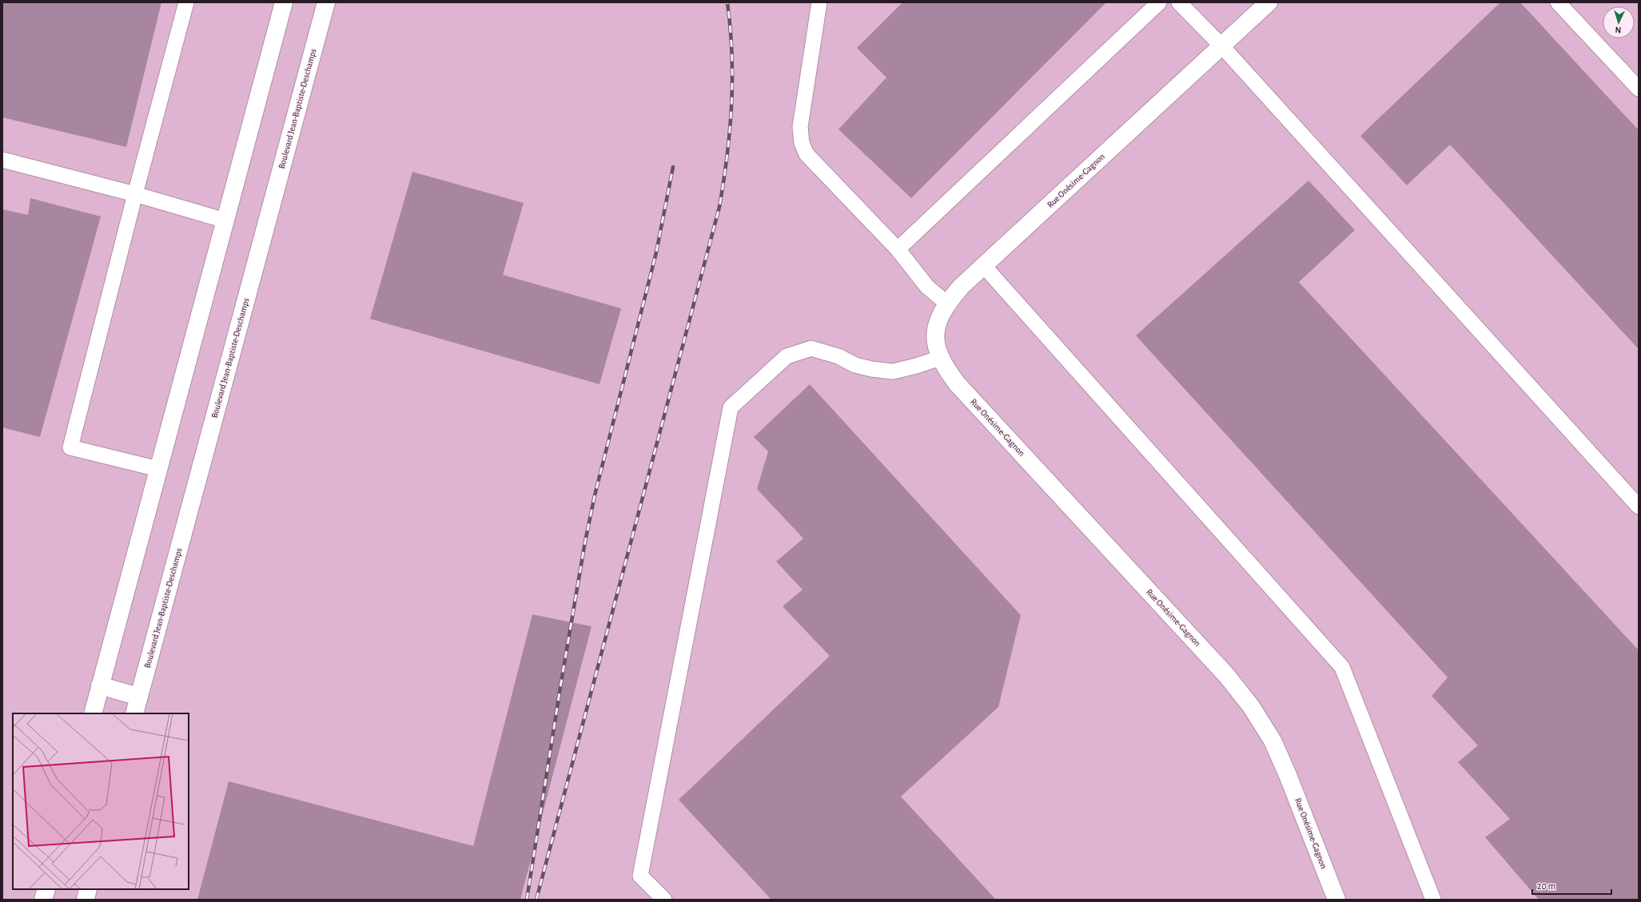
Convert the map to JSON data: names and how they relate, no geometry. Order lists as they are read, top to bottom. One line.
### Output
{"streets":{"street":["Boulevard Jean-Baptiste-Deschamps","Rue Onésime-Gagnon"]},"scale_bar":"20 m","north":"bottom"}
